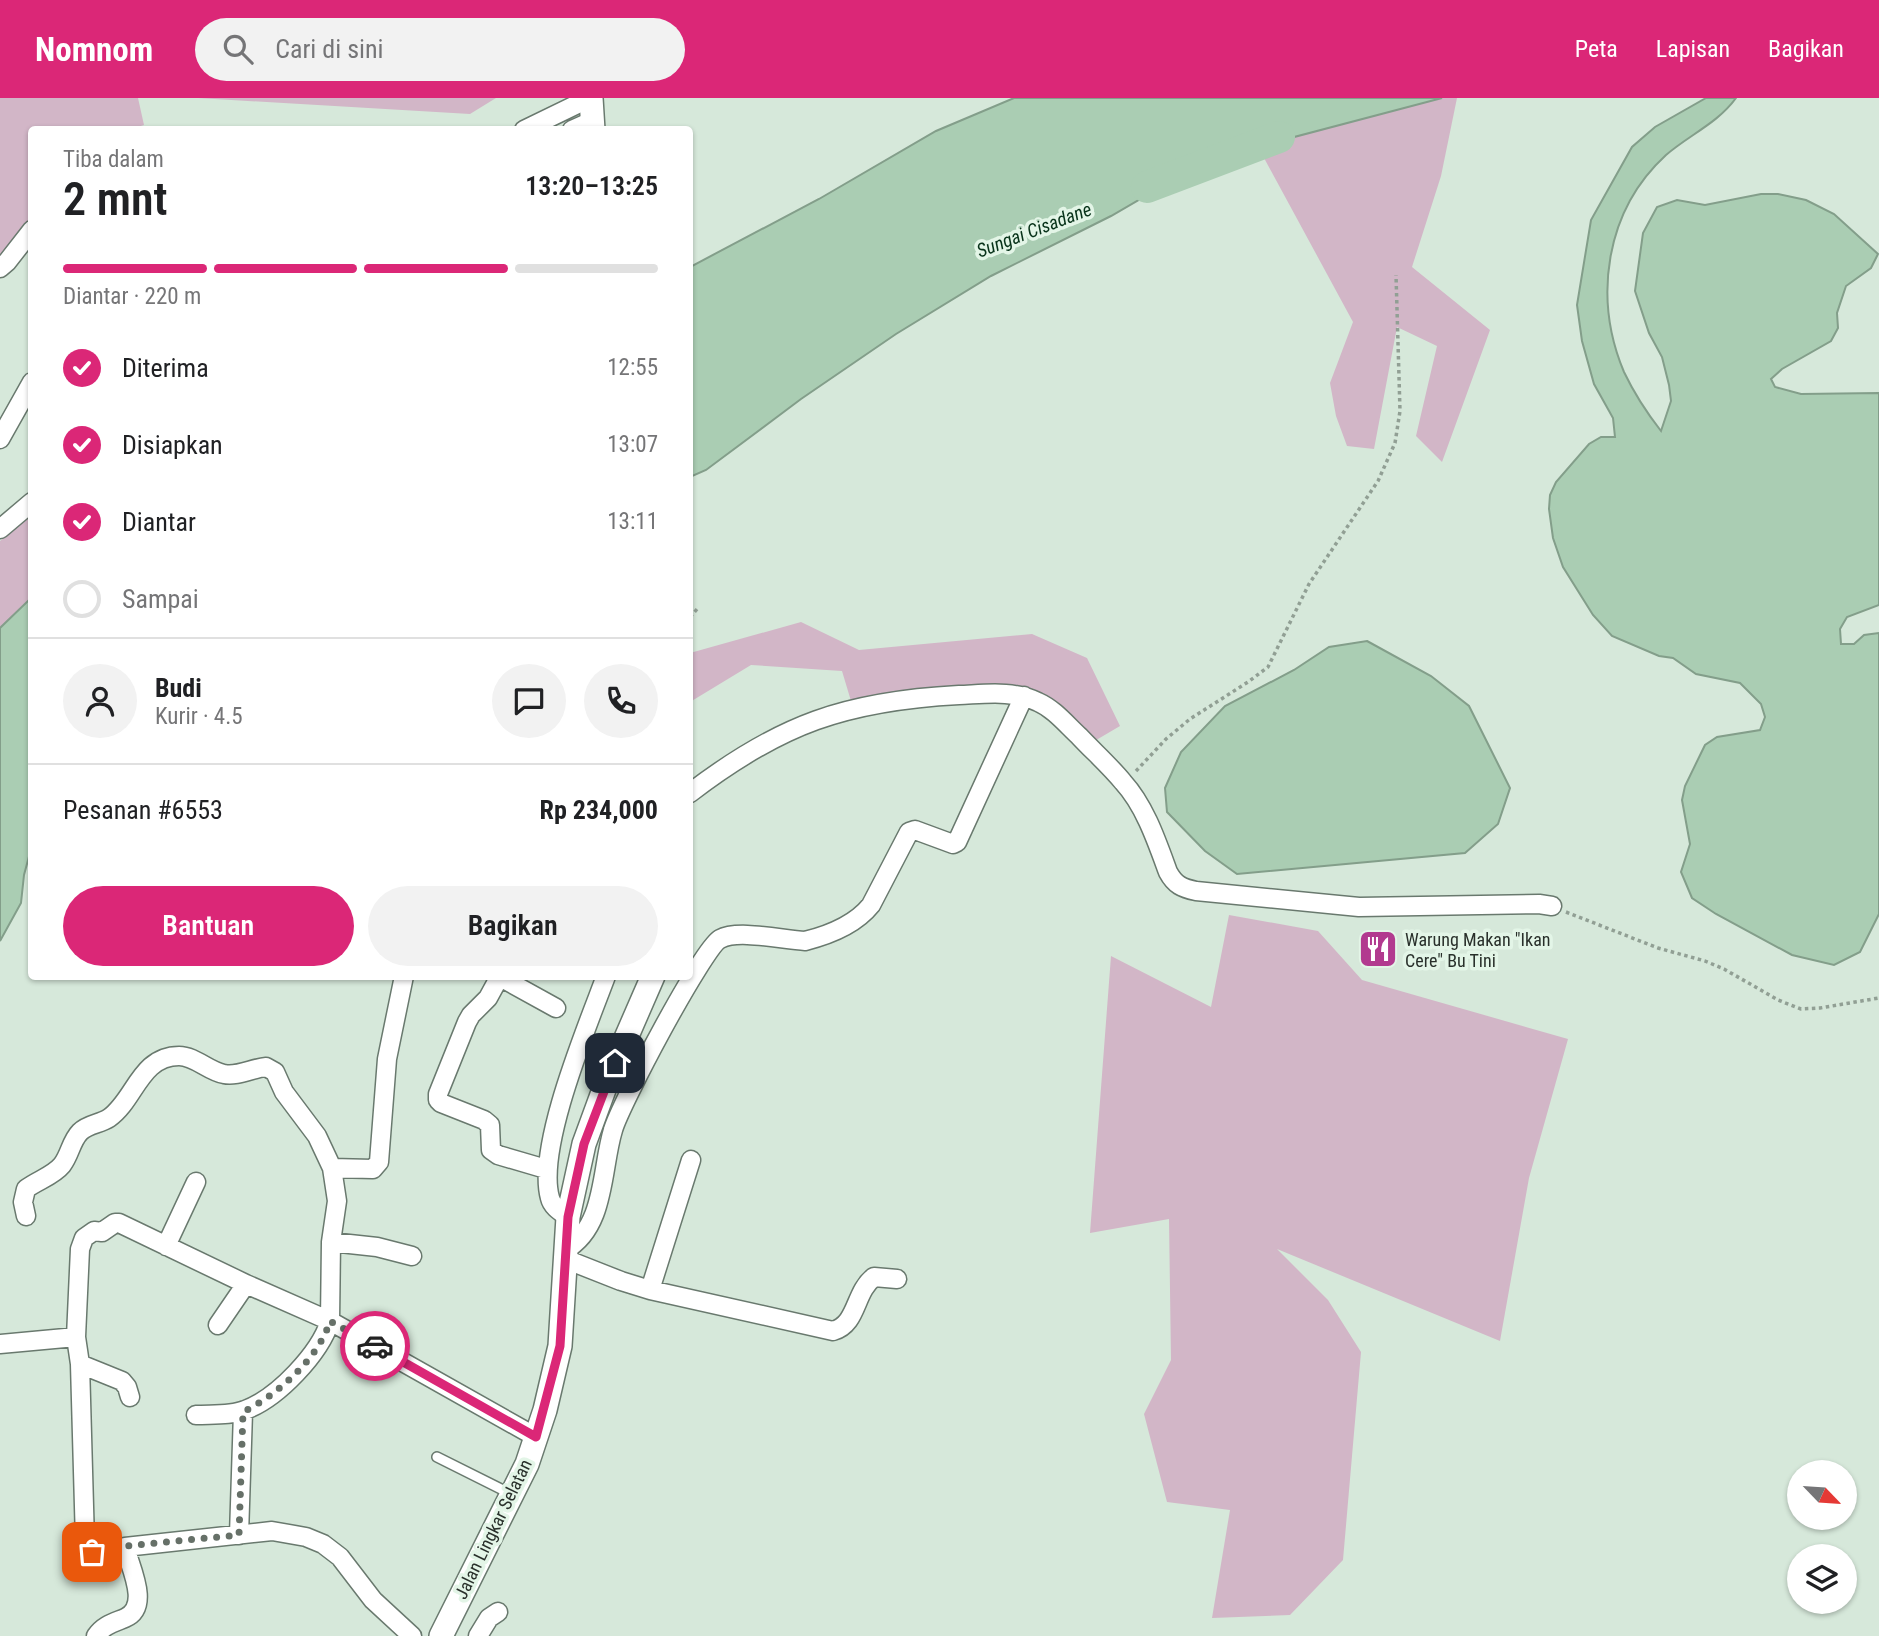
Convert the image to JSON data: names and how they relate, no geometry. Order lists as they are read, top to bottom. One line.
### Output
{"streets":{"main road":["Jalan Lingkar Selatan"]},"water":["Sungai Cisadane"],"places":{"restaurant":["Warung Makan \"Ikan Cere\" Bu Tini"]},"north":"bottom right","page":{"header":"Nomnom","search":"Cari di sini","nav":["Peta","Lapisan","Bagikan"],"heading":["2 mnt","Tiba dalam","13:20–13:25"],"panel":["Budi","Kurir · 4.5","Pesanan #6553","Rp 234,000"],"bar":"Diantar · 220 m","list":[["Diterima","12:55"],["Disiapkan","13:07"],["Diantar","13:11"],"Sampai"],"buttons":["Bantuan","Bagikan"]}}
